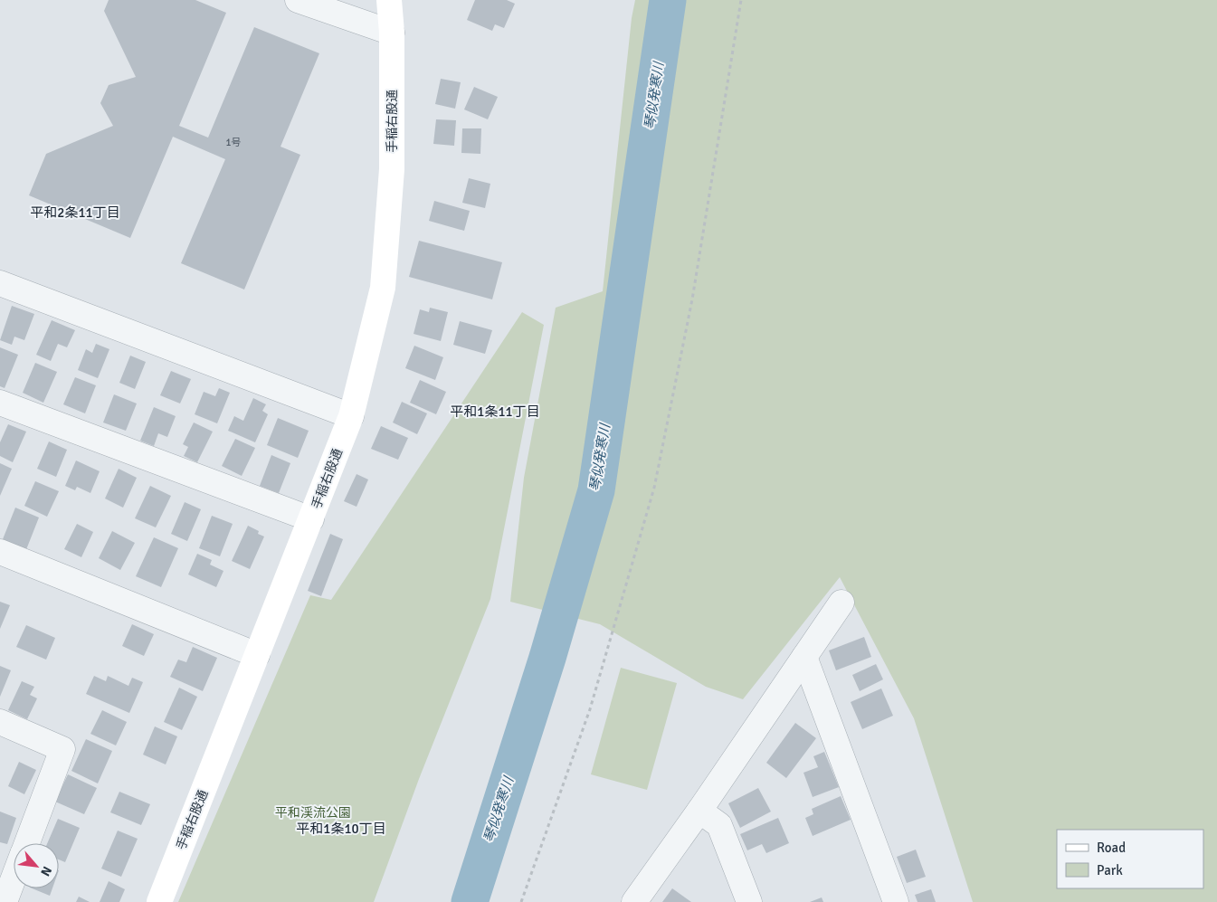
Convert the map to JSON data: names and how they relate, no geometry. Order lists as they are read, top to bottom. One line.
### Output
{"streets":{"street":["手稲右股通"]},"districts":["平和2条11丁目","平和1条11丁目","平和1条10丁目"],"water":["琴似発寒川"],"parks":["平和渓流公園"],"house_numbers":["1号"],"legend":["Road","Park"],"north":"bottom right"}
